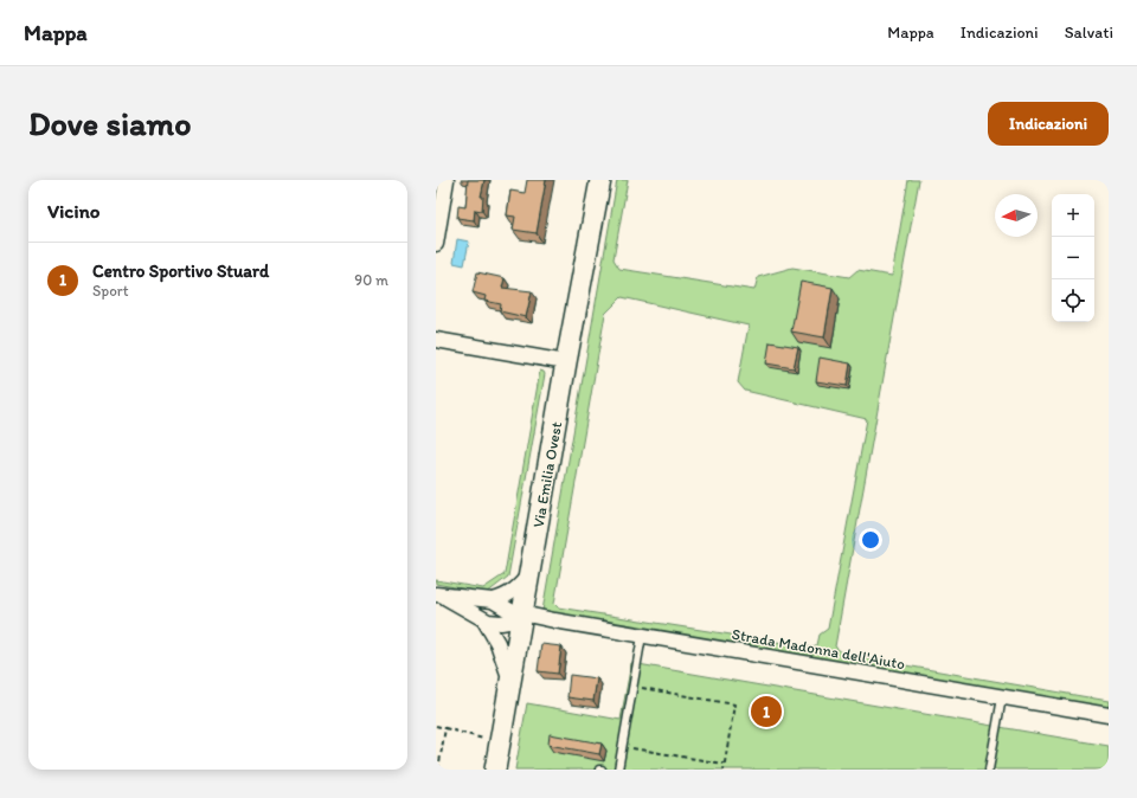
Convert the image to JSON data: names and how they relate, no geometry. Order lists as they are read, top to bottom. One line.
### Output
{"streets":{"street":["Via Emilia Ovest","Strada Madonna dell'Aiuto"]},"crossings":[["Via Emilia Ovest","Strada Madonna dell'Aiuto"]],"north":"left","page":{"header":"Mappa","nav":["Mappa","Indicazioni","Salvati"],"buttons":"Indicazioni","title":"Dove siamo","heading":"Vicino","map_buttons":["+","−"],"list":[{"mark":"1","name":"Centro Sportivo Stuard","note":"Sport","value":"90 m"}],"pins":"1"}}
